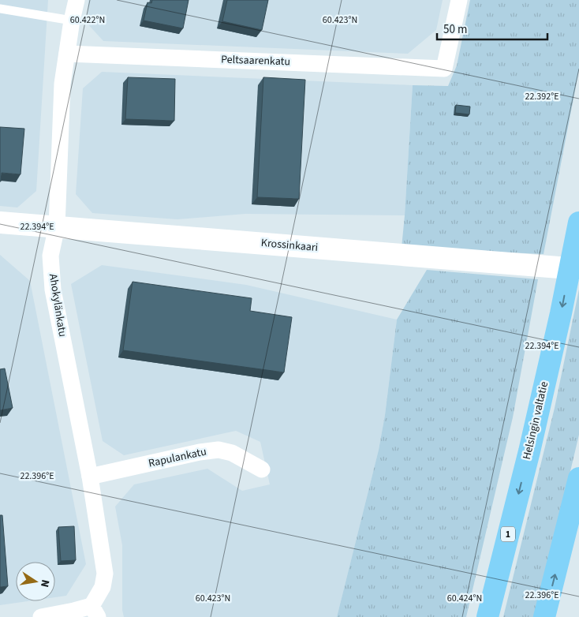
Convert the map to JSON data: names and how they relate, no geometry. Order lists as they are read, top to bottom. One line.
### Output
{"streets":{"highway":["Helsingin valtatie","1"],"street":["Peltsaarenkatu","Krossinkaari","Ahokylänkatu","Rapulankatu"]},"crossings":[["Peltsaarenkatu","Ahokylänkatu"],["Krossinkaari","Ahokylänkatu"],["Ahokylänkatu","Rapulankatu"]],"scale_bar":"50 m","north":"right","coordinates":["60.422°N","60.423°N","22.392°E","22.394°E","22.396°E","60.424°N"]}
